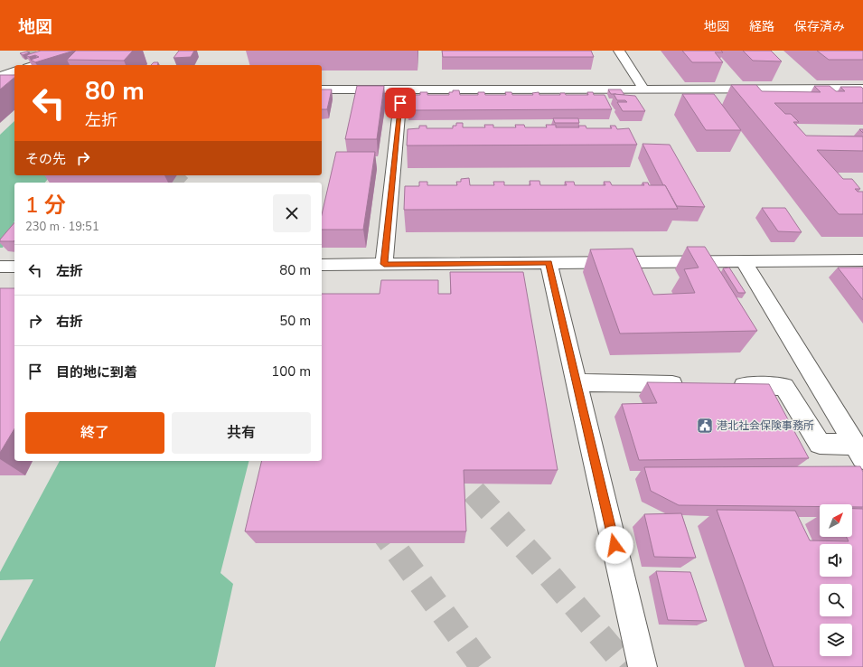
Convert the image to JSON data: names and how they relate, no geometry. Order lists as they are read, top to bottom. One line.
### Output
{"places":{"public building":["港北社会保険事務所"]},"north":"top right","page":{"header":"地図","nav":["地図","経路","保存済み"],"turn":["80 m","左折"],"then":"その先","heading":["1 分","230 m · 19:51"],"list":[{"name":"左折","value":"80 m"},{"name":"右折","value":"50 m"},{"name":"目的地に到着","value":"100 m"}],"buttons":["終了","共有"]}}
